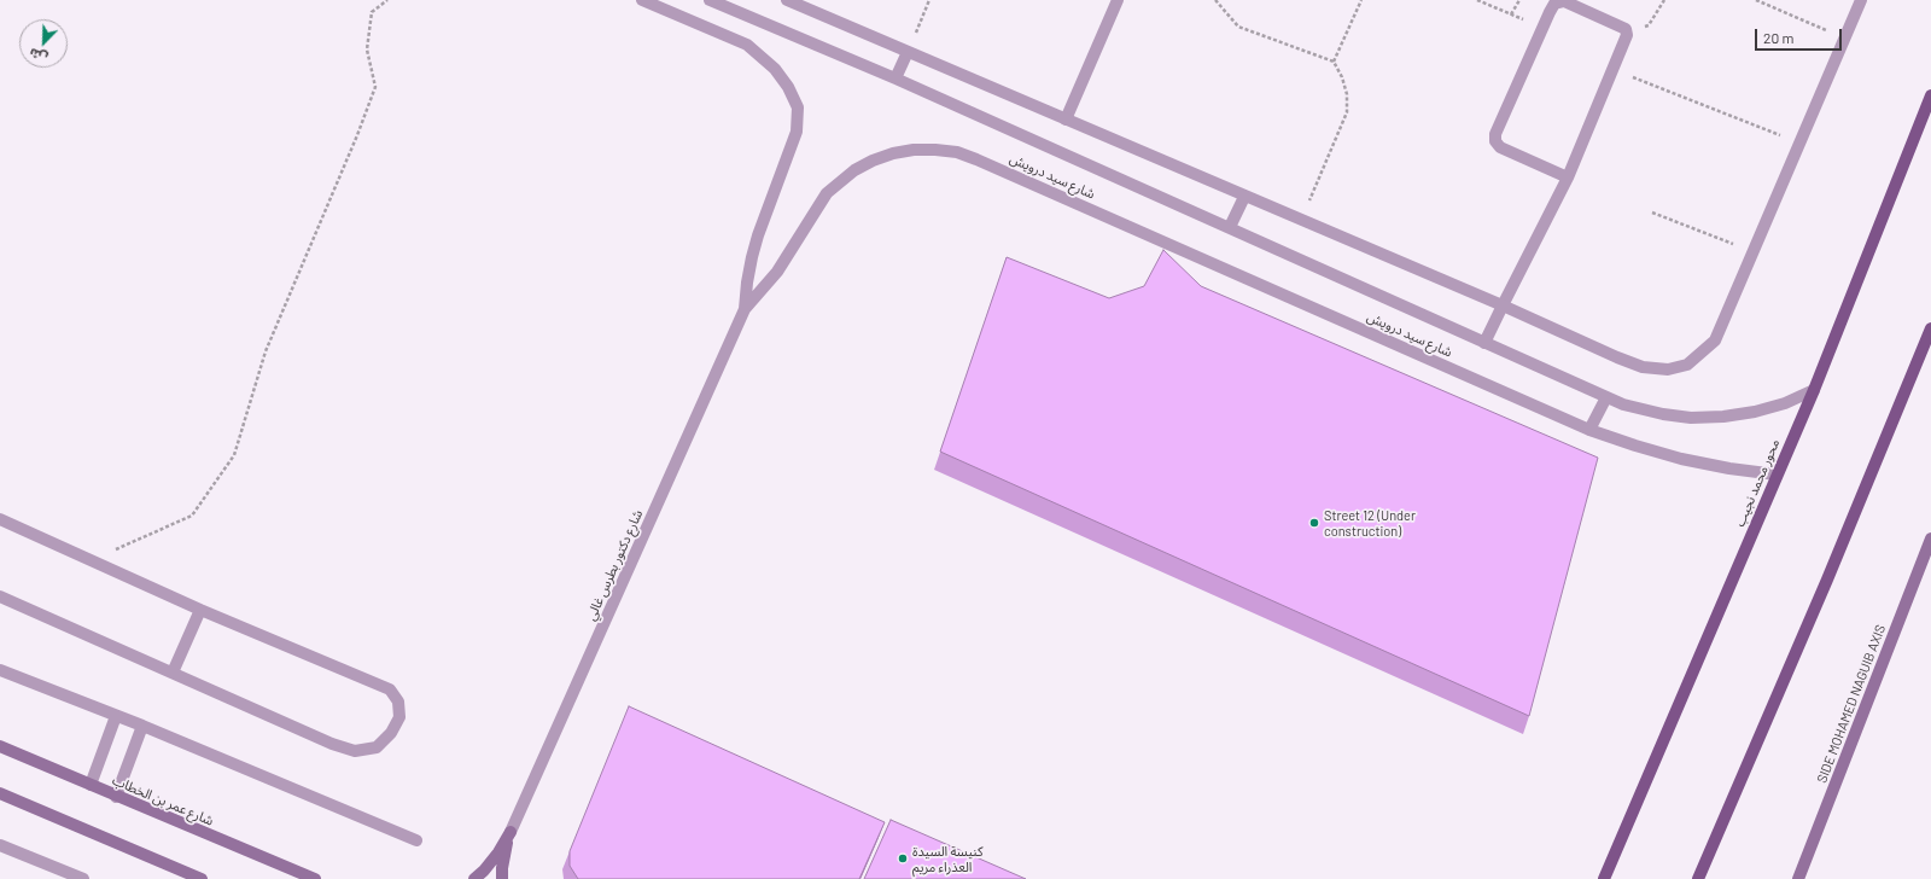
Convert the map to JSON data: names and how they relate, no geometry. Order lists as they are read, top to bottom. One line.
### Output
{"streets":{"main road":["محور محمد نجيب"],"street":["شارع سيد درويش","شارع دكتور بطرس غالي","SIDE MOHAMED NAGUIB AXIS","شارع عمر بن الخطاب"]},"crossings":[["شارع سيد درويش","محور محمد نجيب"],["شارع سيد درويش","شارع دكتور بطرس غالي"]],"places":["Street 12 (Under construction)","كنيسة السيدة العذراء مريم"],"scale_bar":"20 m","north":"bottom left"}
